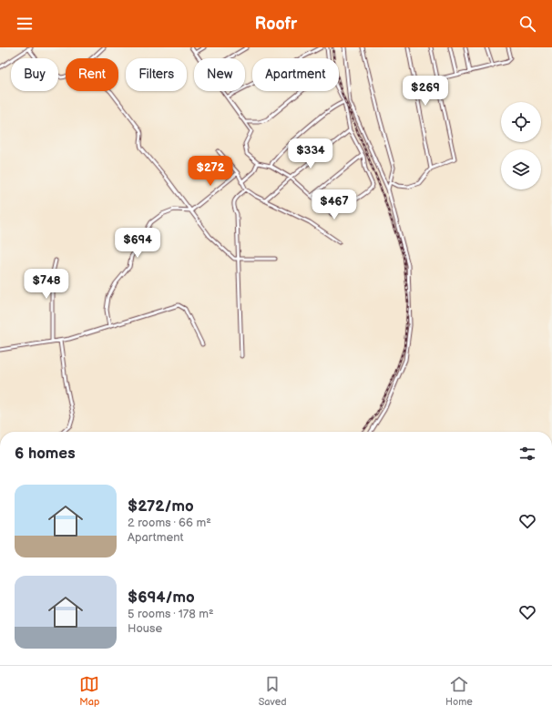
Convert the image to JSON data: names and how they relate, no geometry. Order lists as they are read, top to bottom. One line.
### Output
{"page":{"header":"Roofr","chip":["Buy","Rent","Filters","New","Apartment"],"price":["$269","$334","$272","$467","$694","$748"],"heading":"6 homes","list":[{"name":"$272/mo","note":"2 rooms · 66 m² · Apartment"},{"name":"$694/mo","note":"5 rooms · 178 m² · House"}],"tabs":["Map","Saved","Home"]}}
